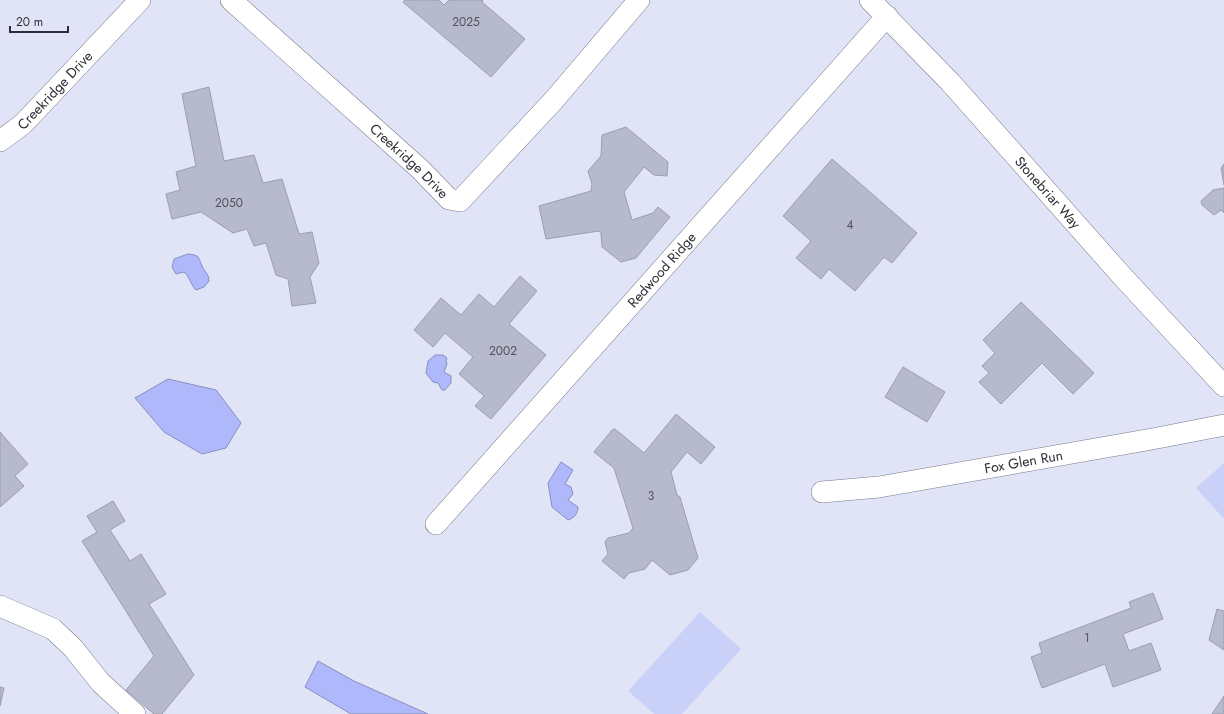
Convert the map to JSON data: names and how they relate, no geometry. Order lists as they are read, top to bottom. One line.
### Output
{"streets":{"street":["Creekridge Drive","Stonebriar Way","Redwood Ridge","Fox Glen Run"]},"crossings":[["Stonebriar Way","Redwood Ridge"]],"house_numbers":["2025","2050","4","2002","3","1"],"scale_bar":"20 m"}
